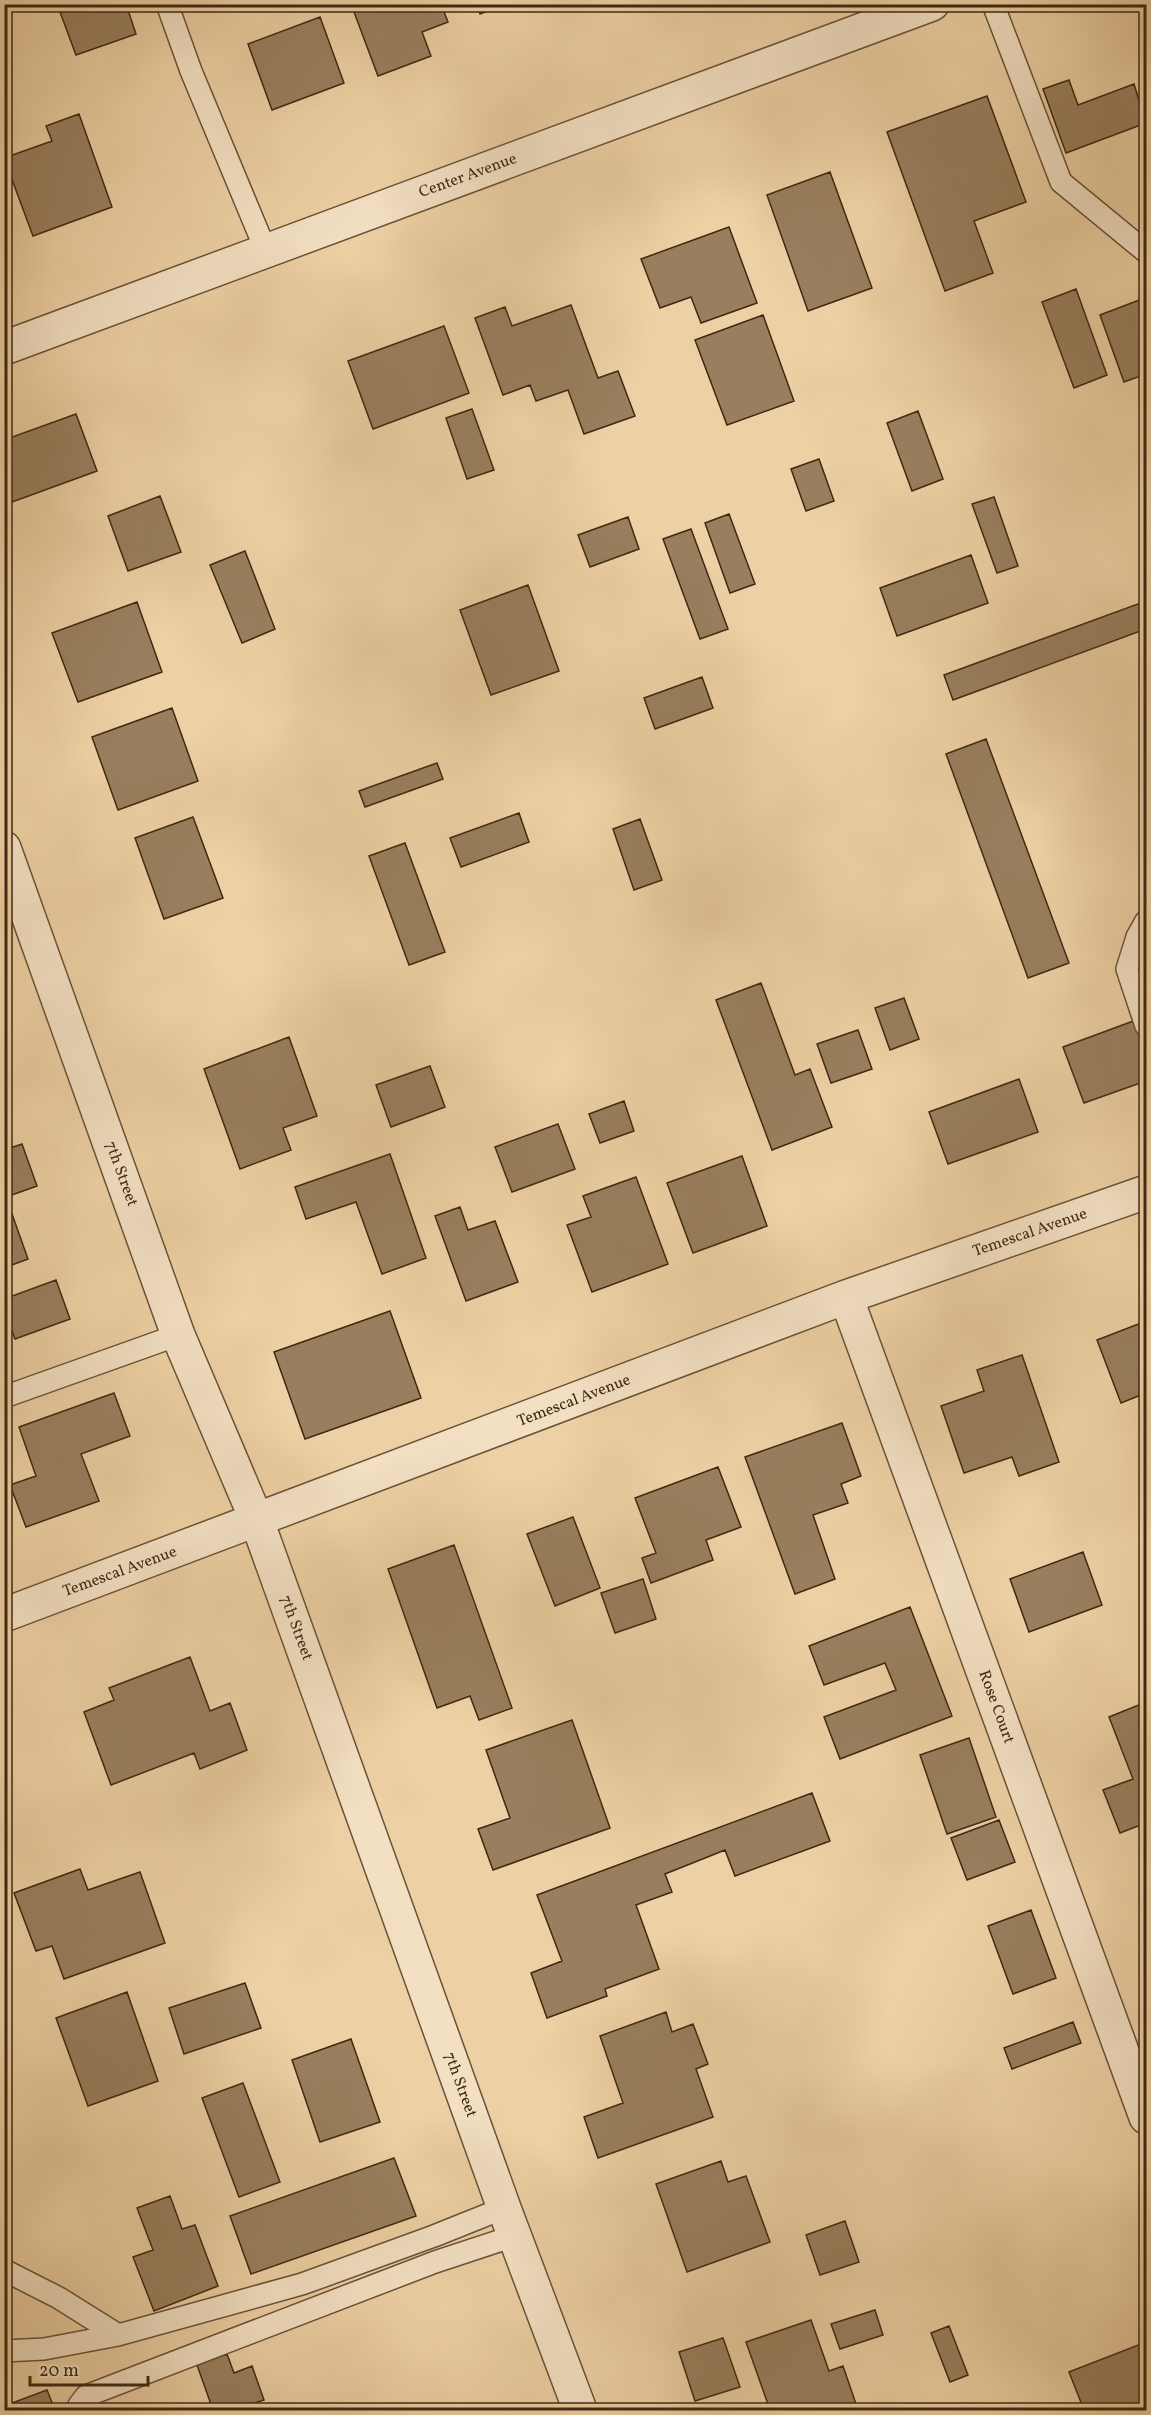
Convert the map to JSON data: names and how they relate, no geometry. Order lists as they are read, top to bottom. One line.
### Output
{"streets":{"street":["Center Avenue","7th Street","Temescal Avenue","Rose Court"]},"crossings":[["7th Street","Temescal Avenue"],["Temescal Avenue","Rose Court"]],"scale_bar":"20 m"}
